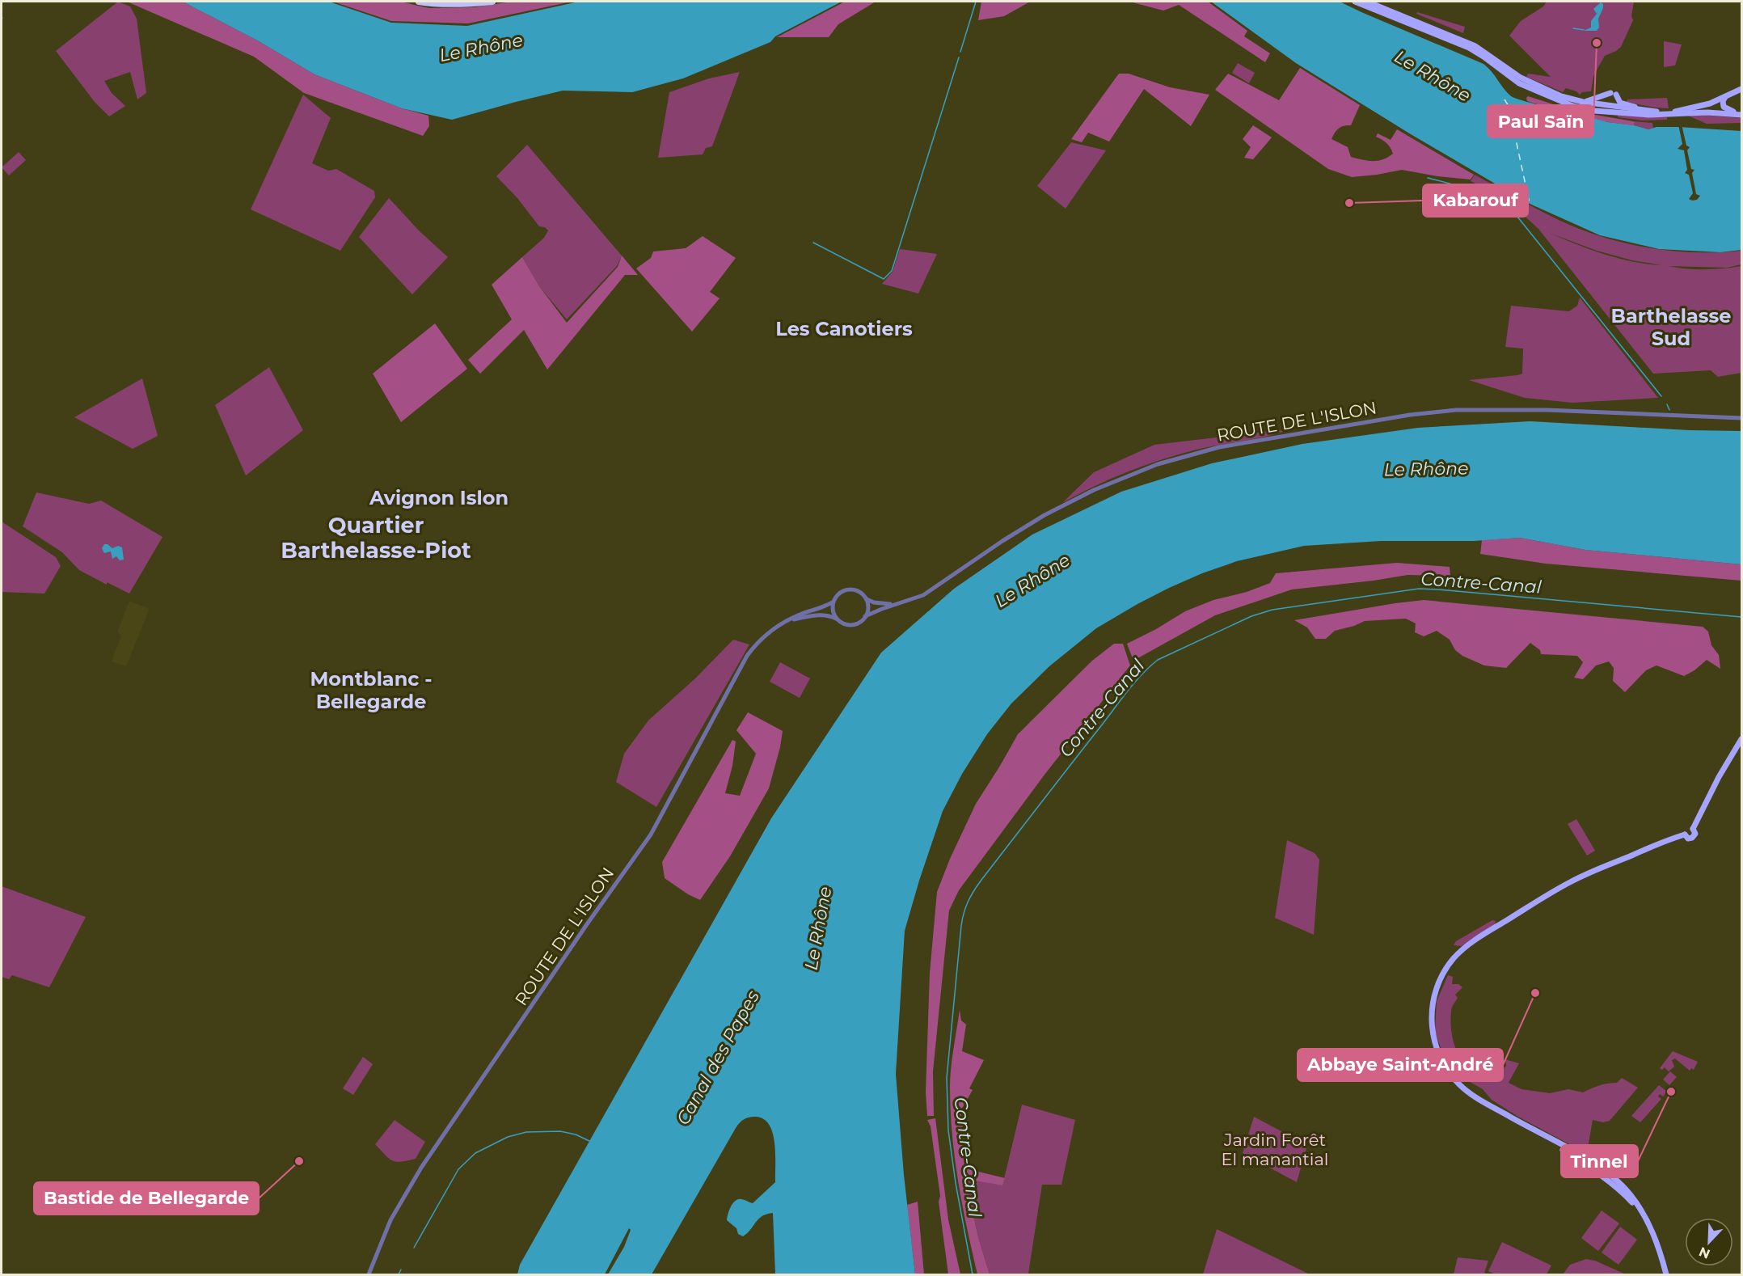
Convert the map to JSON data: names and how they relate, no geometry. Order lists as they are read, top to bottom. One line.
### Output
{"streets":{"street":["ROUTE DE L'ISLON"]},"districts":["Barthelasse Sud","Les Canotiers","Avignon Islon","Quartier Barthelasse-Piot","Montblanc - Bellegarde"],"water":["Le Rhône","Contre-Canal","Canal des Papes"],"parks":["Jardin Forêt El manantial"],"places":["Paul Saïn","Kabarouf","Abbaye Saint-André","Tinnel","Bastide de Bellegarde"],"north":"bottom left"}
